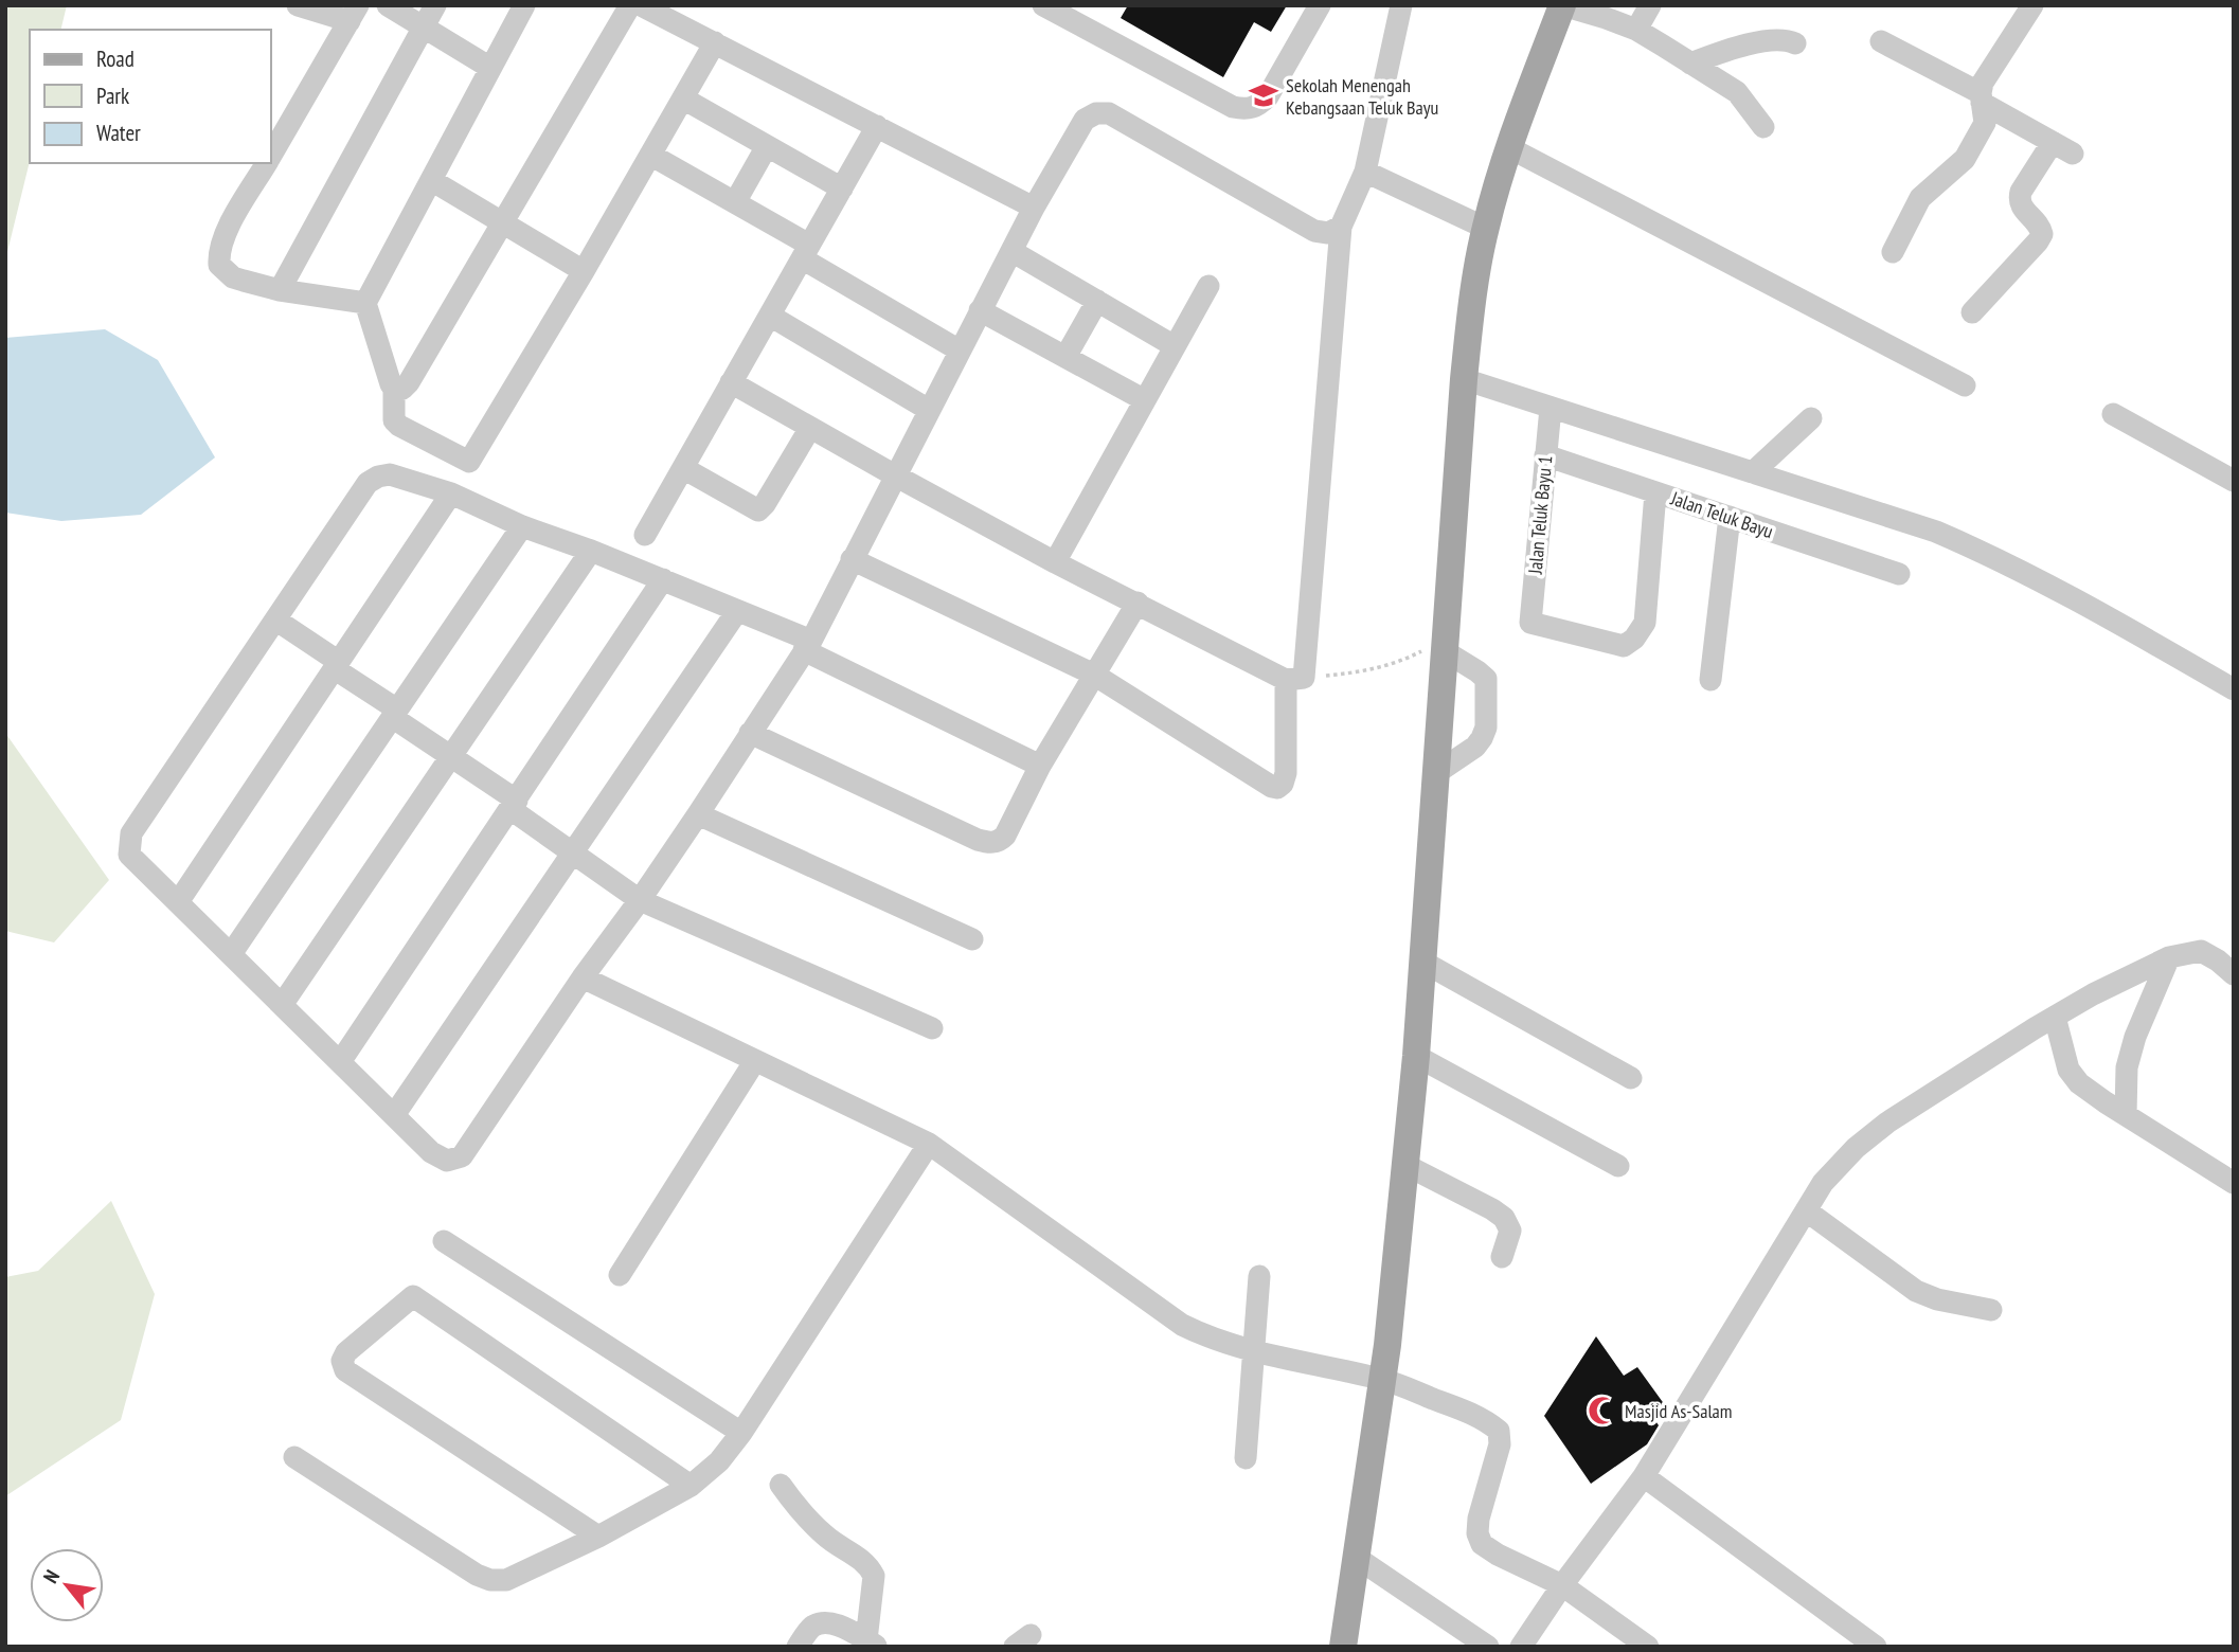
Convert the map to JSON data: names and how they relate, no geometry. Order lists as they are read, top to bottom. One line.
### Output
{"streets":{"street":["Jalan Teluk Bayu 1","Jalan Teluk Bayu"]},"crossings":[["Jalan Teluk Bayu 1","Jalan Teluk Bayu"]],"places":{"school or university":["Sekolah Menengah Kebangsaan Teluk Bayu"],"mosque":["Masjid As-Salam"]},"legend":["Road","Park","Water"],"north":"top left"}
